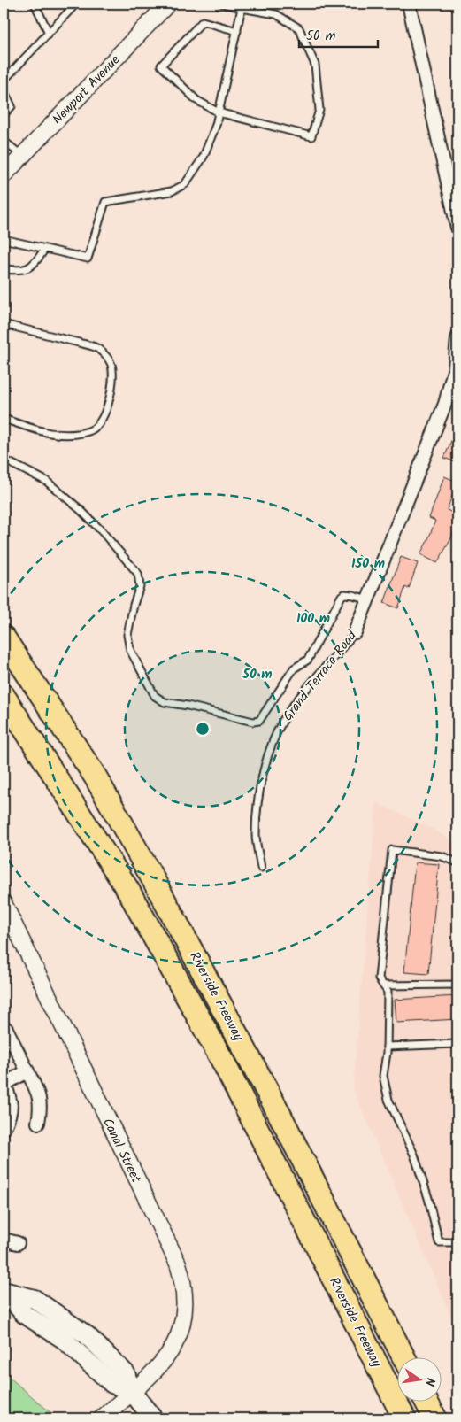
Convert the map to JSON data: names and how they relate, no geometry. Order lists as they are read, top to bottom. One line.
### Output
{"streets":{"highway":["Riverside Freeway"],"street":["Newport Avenue","Grand Terrace Road","Canal Street"]},"scale_bar":"50 m","north":"right","rings":["150 m","100 m","50 m"]}
